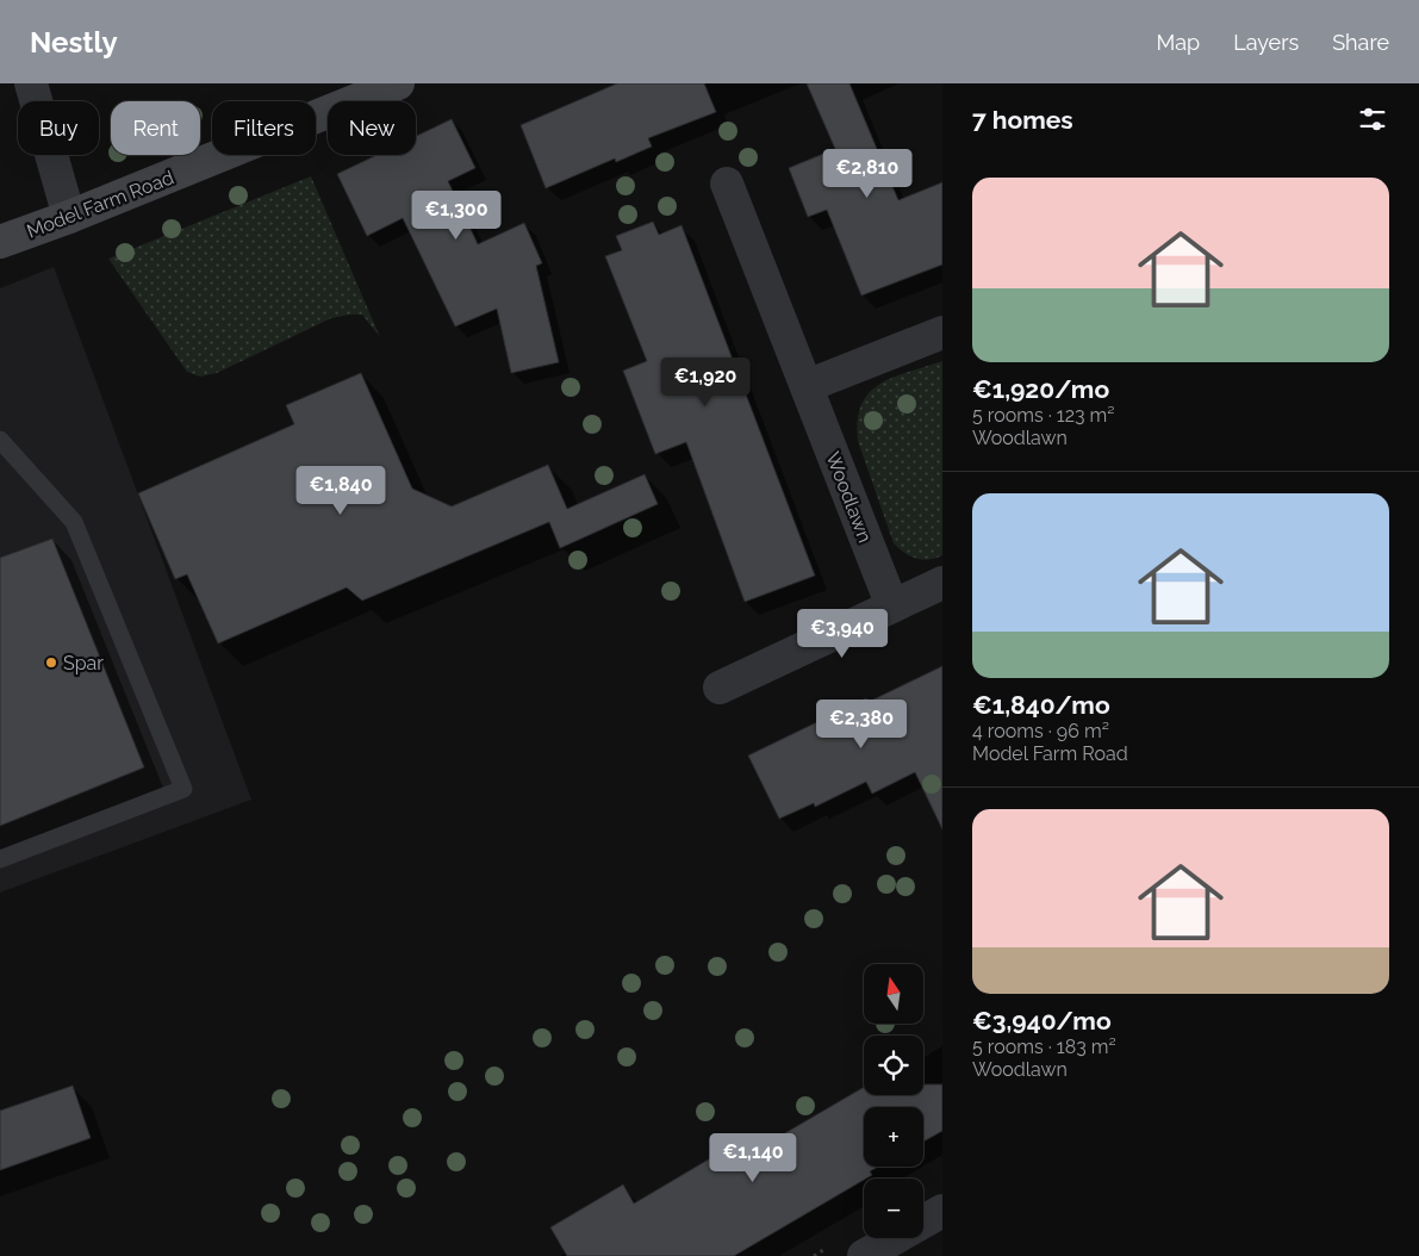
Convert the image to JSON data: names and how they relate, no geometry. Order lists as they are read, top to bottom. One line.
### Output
{"streets":{"main road":["Model Farm Road"],"street":["Woodlawn"]},"places":["Spar"],"north":"top","page":{"header":"Nestly","nav":["Map","Layers","Share"],"heading":"7 homes","chip":["Buy","Rent","Filters","New"],"price":["€2,810","€1,300","€1,920","€1,840","€3,940","€2,380","€1,140"],"list":[{"name":"€1,920/mo","note":"5 rooms · 123 m² · Woodlawn"},{"name":"€1,840/mo","note":"4 rooms · 96 m² · Model Farm Road"},{"name":"€3,940/mo","note":"5 rooms · 183 m² · Woodlawn"}],"map_buttons":["+","−"]}}
